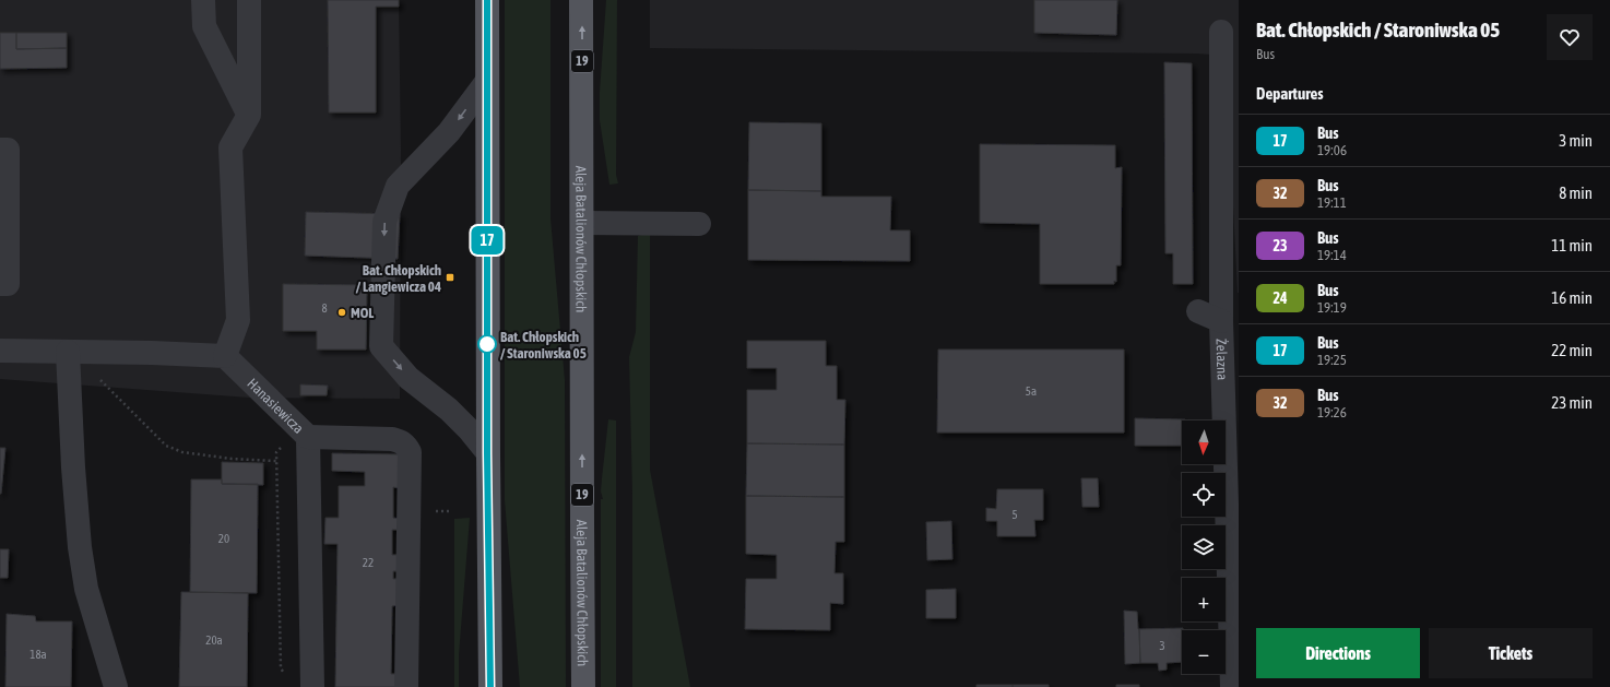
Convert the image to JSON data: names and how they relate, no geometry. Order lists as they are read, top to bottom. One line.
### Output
{"streets":{"main road":["19","Aleja Batalionów Chłopskich"],"street":["Żelazna","Hanasiewicza"]},"places":{"transit":["Bat. Chłopskich / Langiewicza 04"],"other":["MOL","Bat. Chłopskich / Staroniwska 05"]},"lines":["bus line 17"],"house_numbers":["8","5a","5","20","22","20a","3","18a"],"north":"bottom","page":{"on_map":"17","heading":[["Bat. Chłopskich / Staroniwska 05","Bus"],"Departures"],"list":[{"mark":"17","name":"Bus","note":"19:06","value":"3 min"},{"mark":"32","name":"Bus","note":"19:11","value":"8 min"},{"mark":"23","name":"Bus","note":"19:14","value":"11 min"},{"mark":"24","name":"Bus","note":"19:19","value":"16 min"},{"mark":"17","name":"Bus","note":"19:25","value":"22 min"},{"mark":"32","name":"Bus","note":"19:26","value":"23 min"}],"map_buttons":["+","−"],"buttons":["Directions","Tickets"]}}
